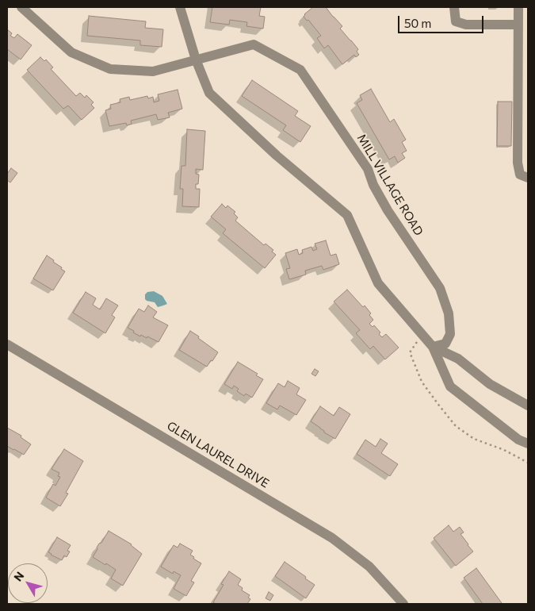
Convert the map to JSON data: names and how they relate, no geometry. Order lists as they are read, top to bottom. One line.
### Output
{"streets":{"street":["MILL VILLAGE ROAD","GLEN LAUREL DRIVE"]},"scale_bar":"50 m","north":"top left"}
